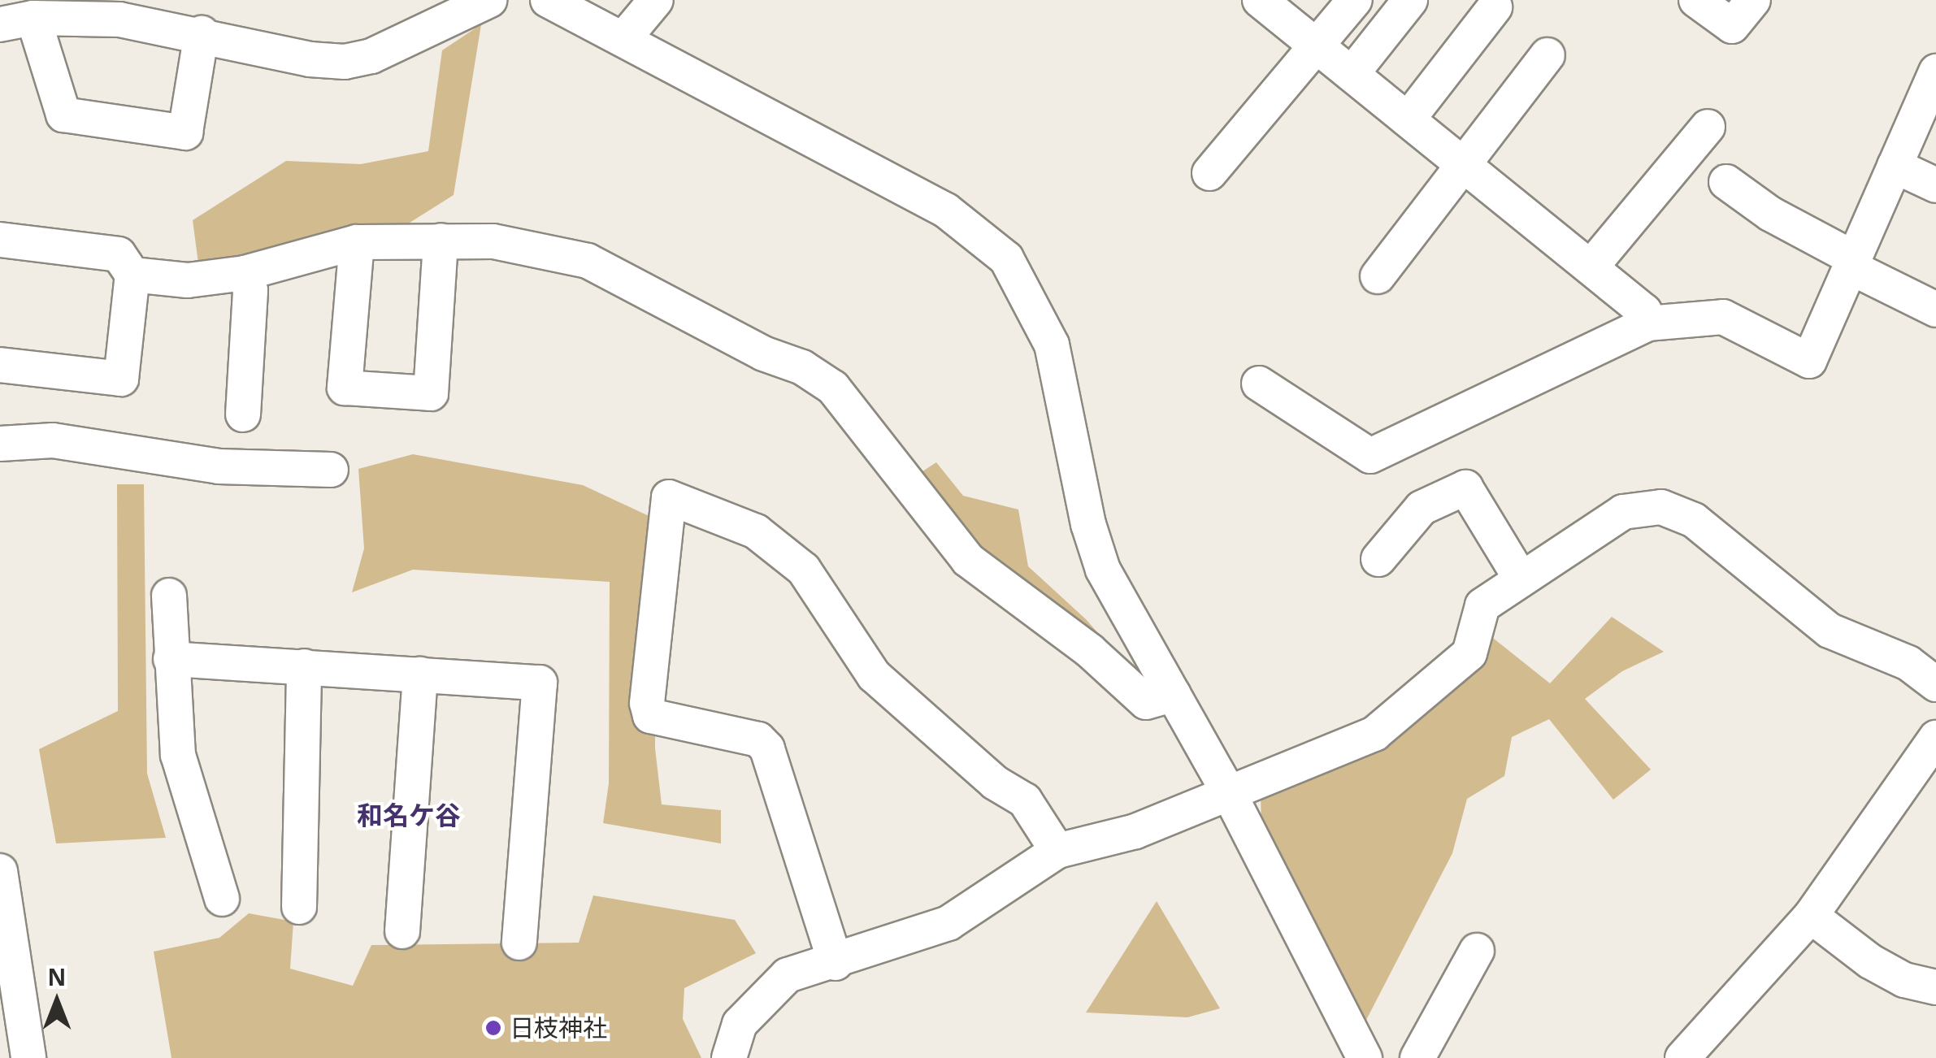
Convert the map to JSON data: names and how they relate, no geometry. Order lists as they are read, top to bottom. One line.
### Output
{"districts":["和名ケ谷"],"places":["日枝神社"],"north":"top"}
